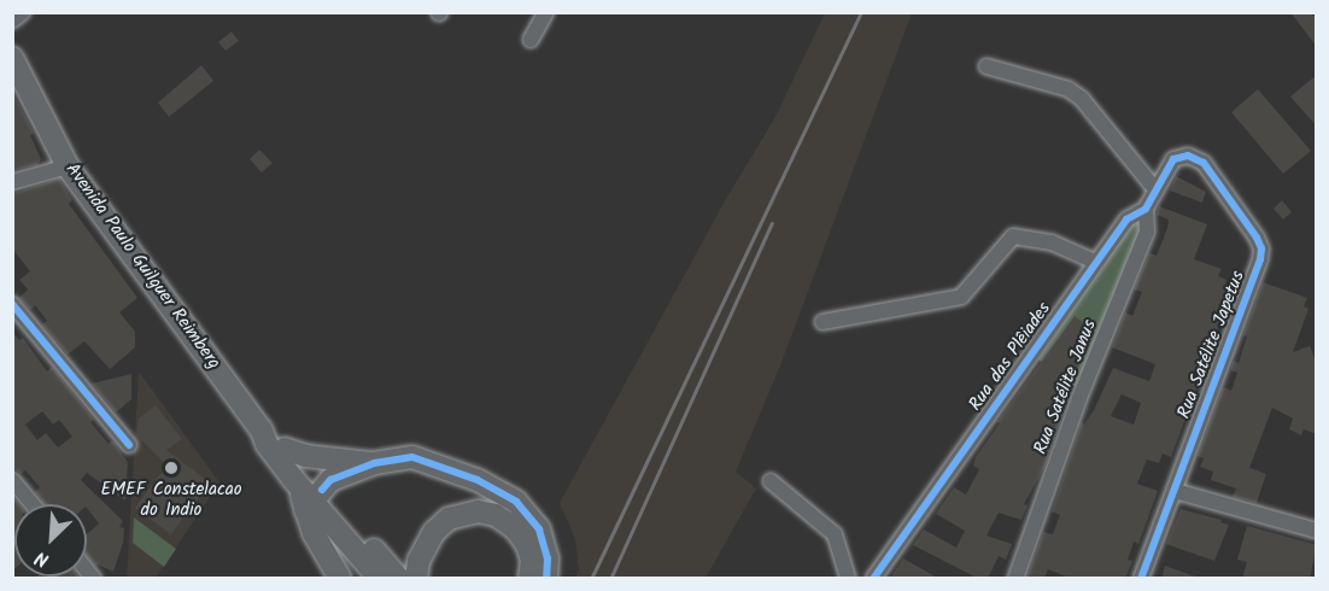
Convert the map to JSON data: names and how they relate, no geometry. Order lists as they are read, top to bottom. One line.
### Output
{"streets":{"main road":["Avenida Paulo Guilguer Reimberg"],"street":["Rua Satélite Japetus","Rua das Plêiades","Rua Satélite Janus"]},"crossings":[["Rua Satélite Japetus","Rua das Plêiades"],["Rua das Plêiades","Rua Satélite Janus"]],"places":["EMEF Constelacao do Indio"],"north":"bottom left"}
